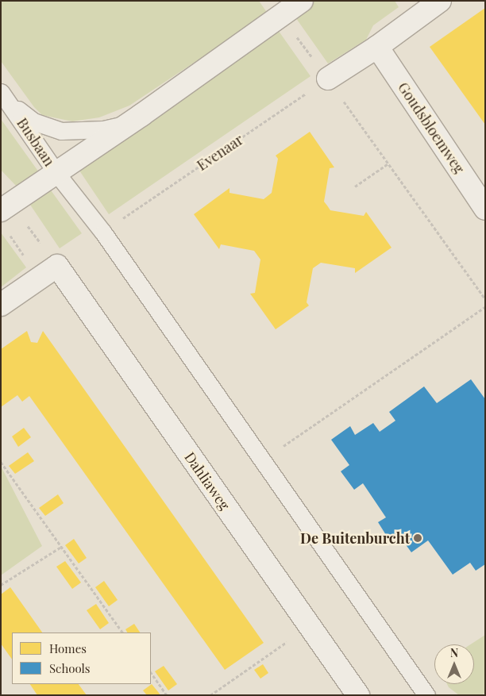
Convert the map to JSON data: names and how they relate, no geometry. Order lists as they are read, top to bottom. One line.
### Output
{"streets":{"street":["Goudsbloemweg","Dahliaweg"],"lane":["Busbaan"],"path":["Evenaar"]},"crossings":[["Busbaan","Evenaar"]],"places":["De Buitenburcht"],"legend":["Homes","Schools"],"north":"top"}
